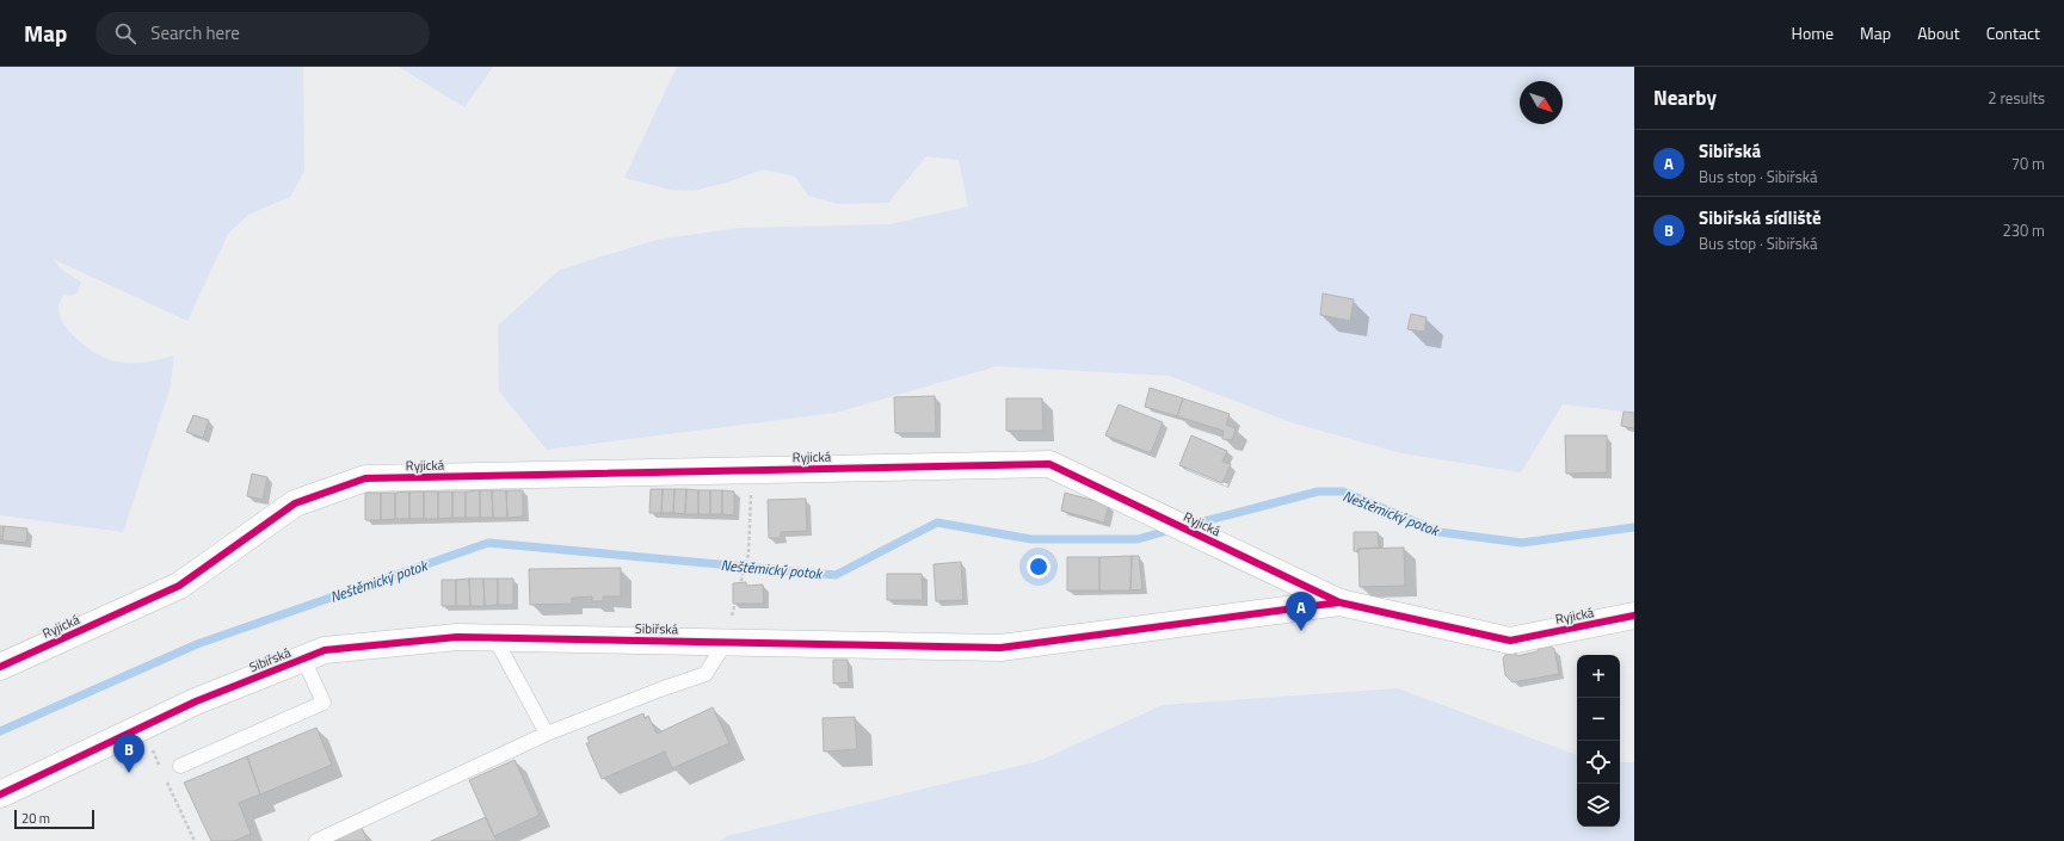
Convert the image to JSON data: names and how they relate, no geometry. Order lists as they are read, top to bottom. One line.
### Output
{"streets":{"street":["Ryjická","Sibiřská"]},"crossings":[["Ryjická","Sibiřská"]],"water":["Neštěmický potok"],"scale_bar":"20 m","north":"bottom right","page":{"header":"Map","search":"Search here","nav":["Home","Map","About","Contact"],"heading":["Nearby","2 results"],"list":[{"mark":"A","name":"Sibiřská","note":"Bus stop · Sibiřská","value":"70 m"},{"mark":"B","name":"Sibiřská sídliště","note":"Bus stop · Sibiřská","value":"230 m"}],"pins":["A","B"],"map_buttons":["+","−"],"scale":"20 m"}}
